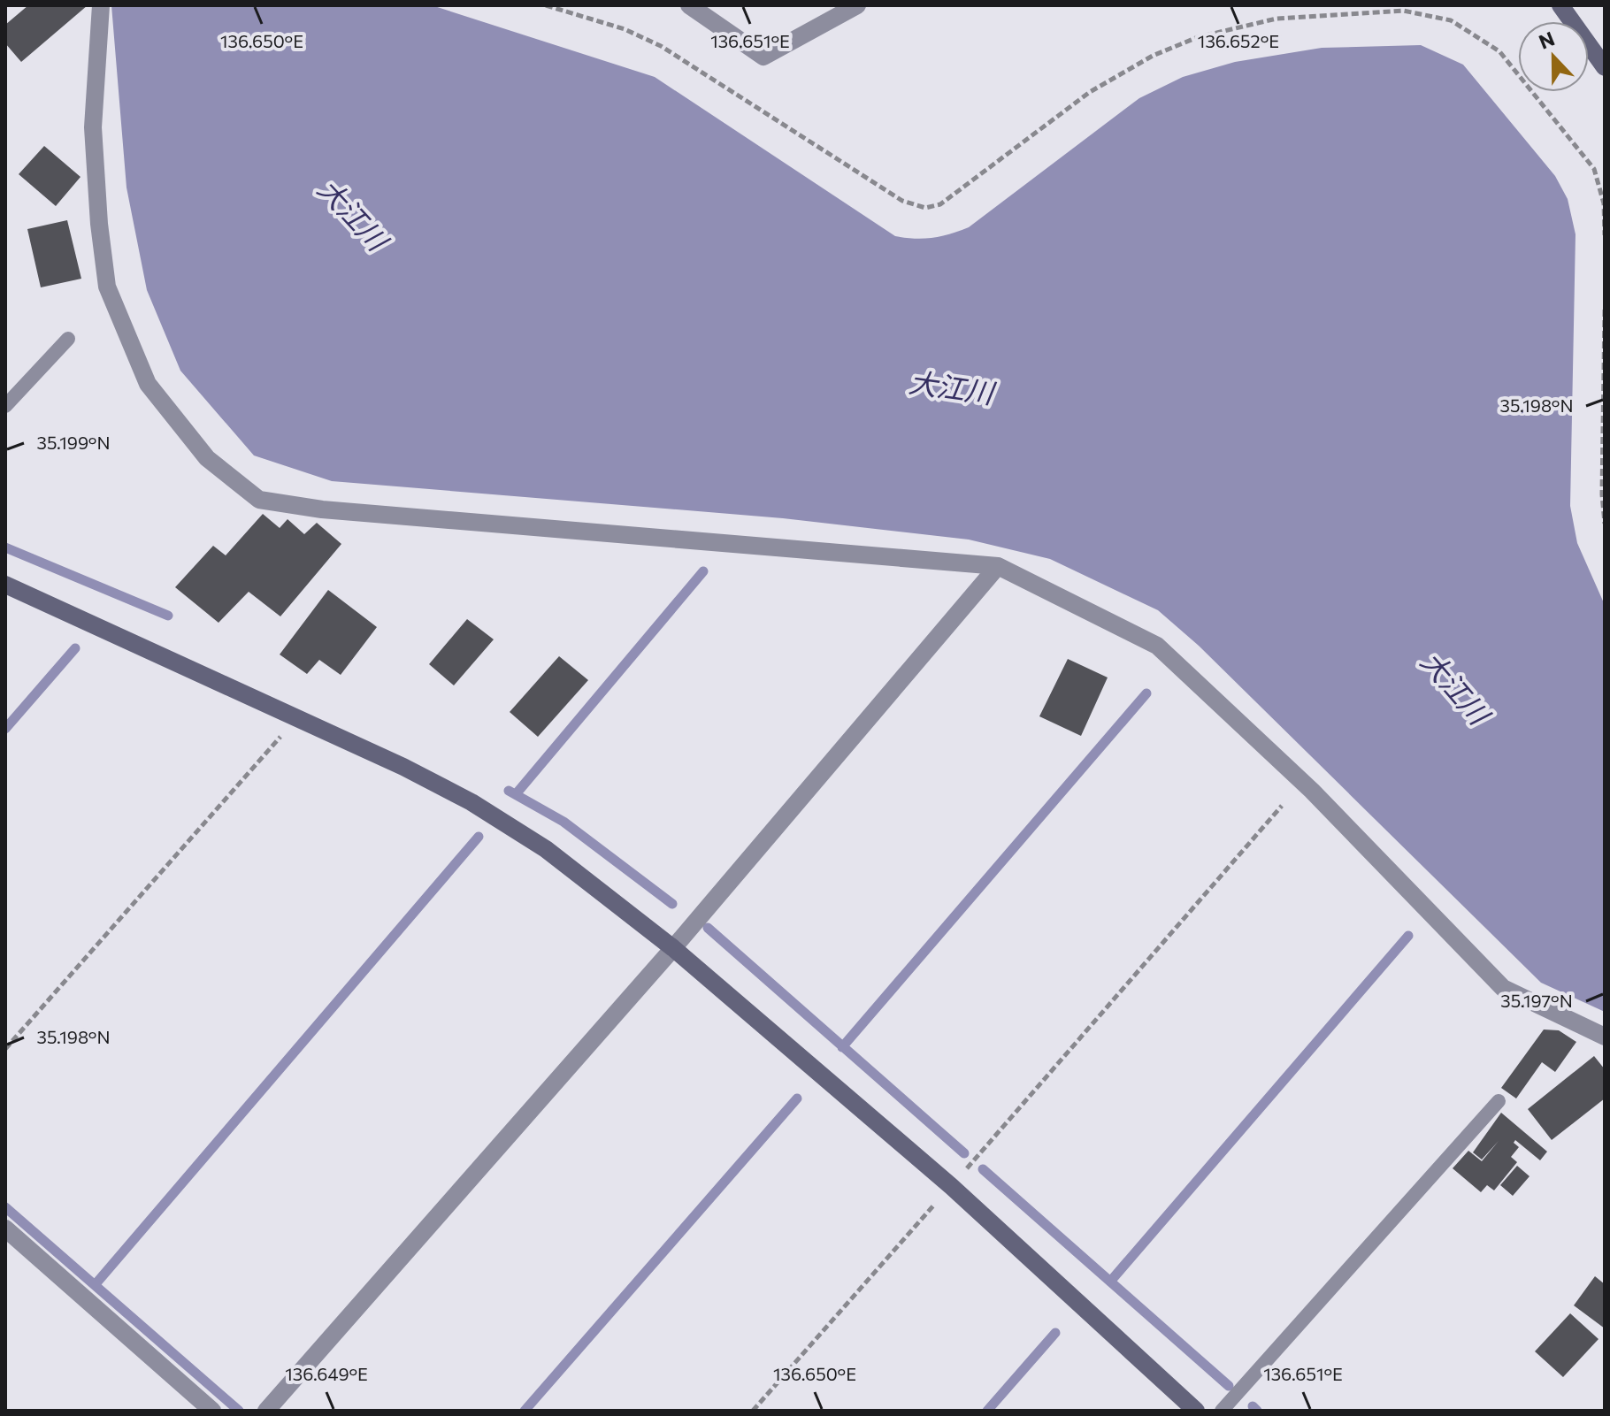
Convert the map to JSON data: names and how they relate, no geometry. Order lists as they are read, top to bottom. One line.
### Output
{"water":["大江川"],"north":"top","coordinates":["136.650°E","136.651°E","136.652°E","35.198°N","35.199°N","35.197°N","136.649°E"]}
